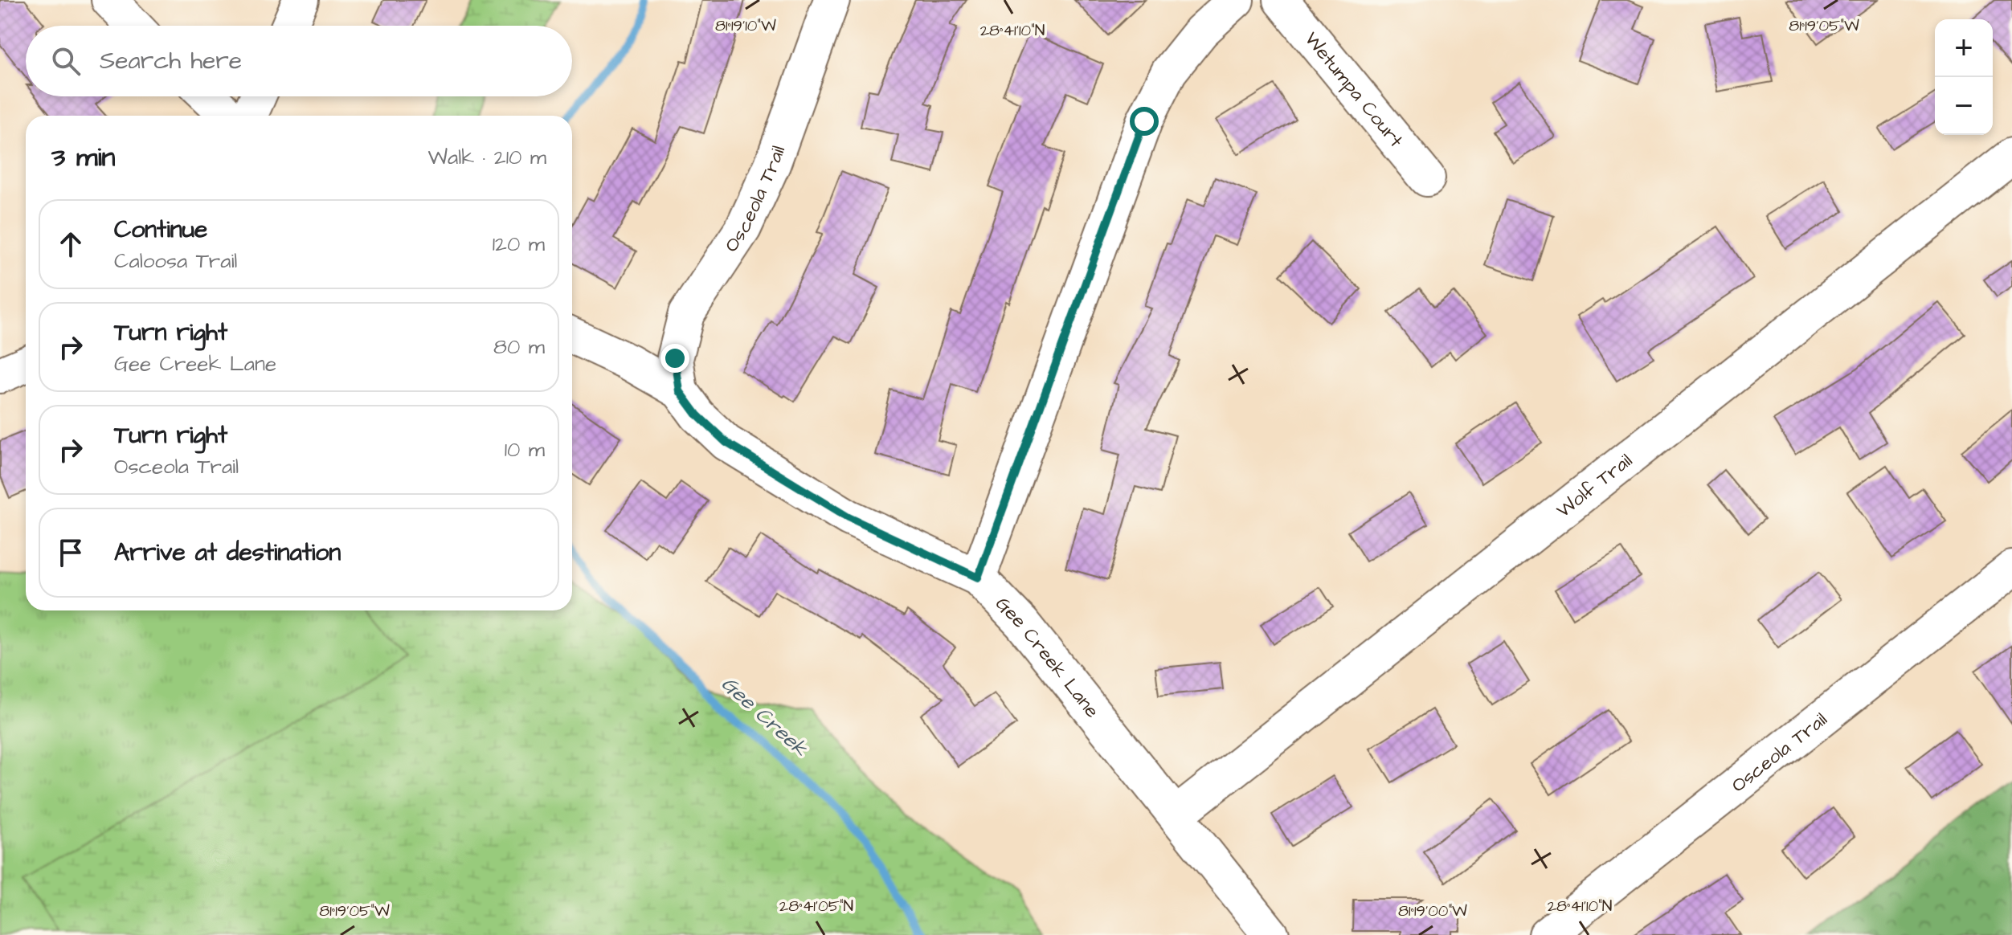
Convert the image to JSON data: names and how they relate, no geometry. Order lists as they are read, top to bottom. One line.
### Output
{"streets":{"street":["Wetumpa Court","Osceola Trail","Wolf Trail","Gee Creek Lane"]},"crossings":[["Osceola Trail","Gee Creek Lane"],["Wolf Trail","Gee Creek Lane"]],"water":["Gee Creek"],"page":{"map_buttons":["+","−"],"search":"Search here","heading":["3 min","Walk · 210 m"],"list":[["Continue","Caloosa Trail","120 m"],["Turn right","Gee Creek Lane","80 m"],["Turn right","Osceola Trail","10 m"],"Arrive at destination"]},"coordinates":["81°19'10\"W","81°19'05\"W","28°41'10\"N","28°41'05\"N","81°19'00\"W"]}
